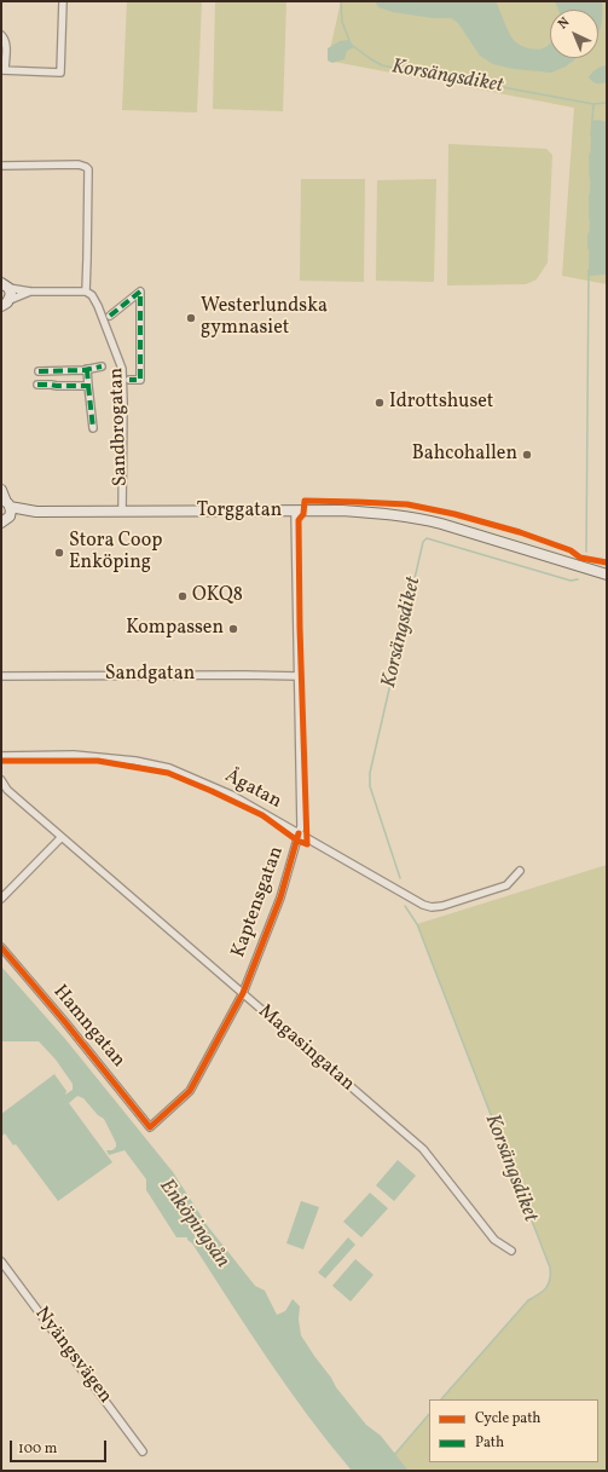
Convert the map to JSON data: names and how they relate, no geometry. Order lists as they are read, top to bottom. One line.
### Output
{"streets":{"street":["Sandbrogatan","Torggatan","Sandgatan","Ågatan","Kaptensgatan","Hamngatan","Magasingatan","Nyängsvägen"]},"crossings":[["Sandbrogatan","Torggatan"],["Torggatan","Kaptensgatan"],["Sandgatan","Kaptensgatan"],["Ågatan","Kaptensgatan"],["Kaptensgatan","Hamngatan"],["Kaptensgatan","Magasingatan"]],"water":["Korsängsdiket","Enköpingsån"],"places":["Westerlundska gymnasiet","Idrottshuset","Bahcohallen","Stora Coop Enköping","OKQ8","Kompassen"],"legend":["Cycle path","Path"],"scale_bar":"100 m","north":"top left"}
